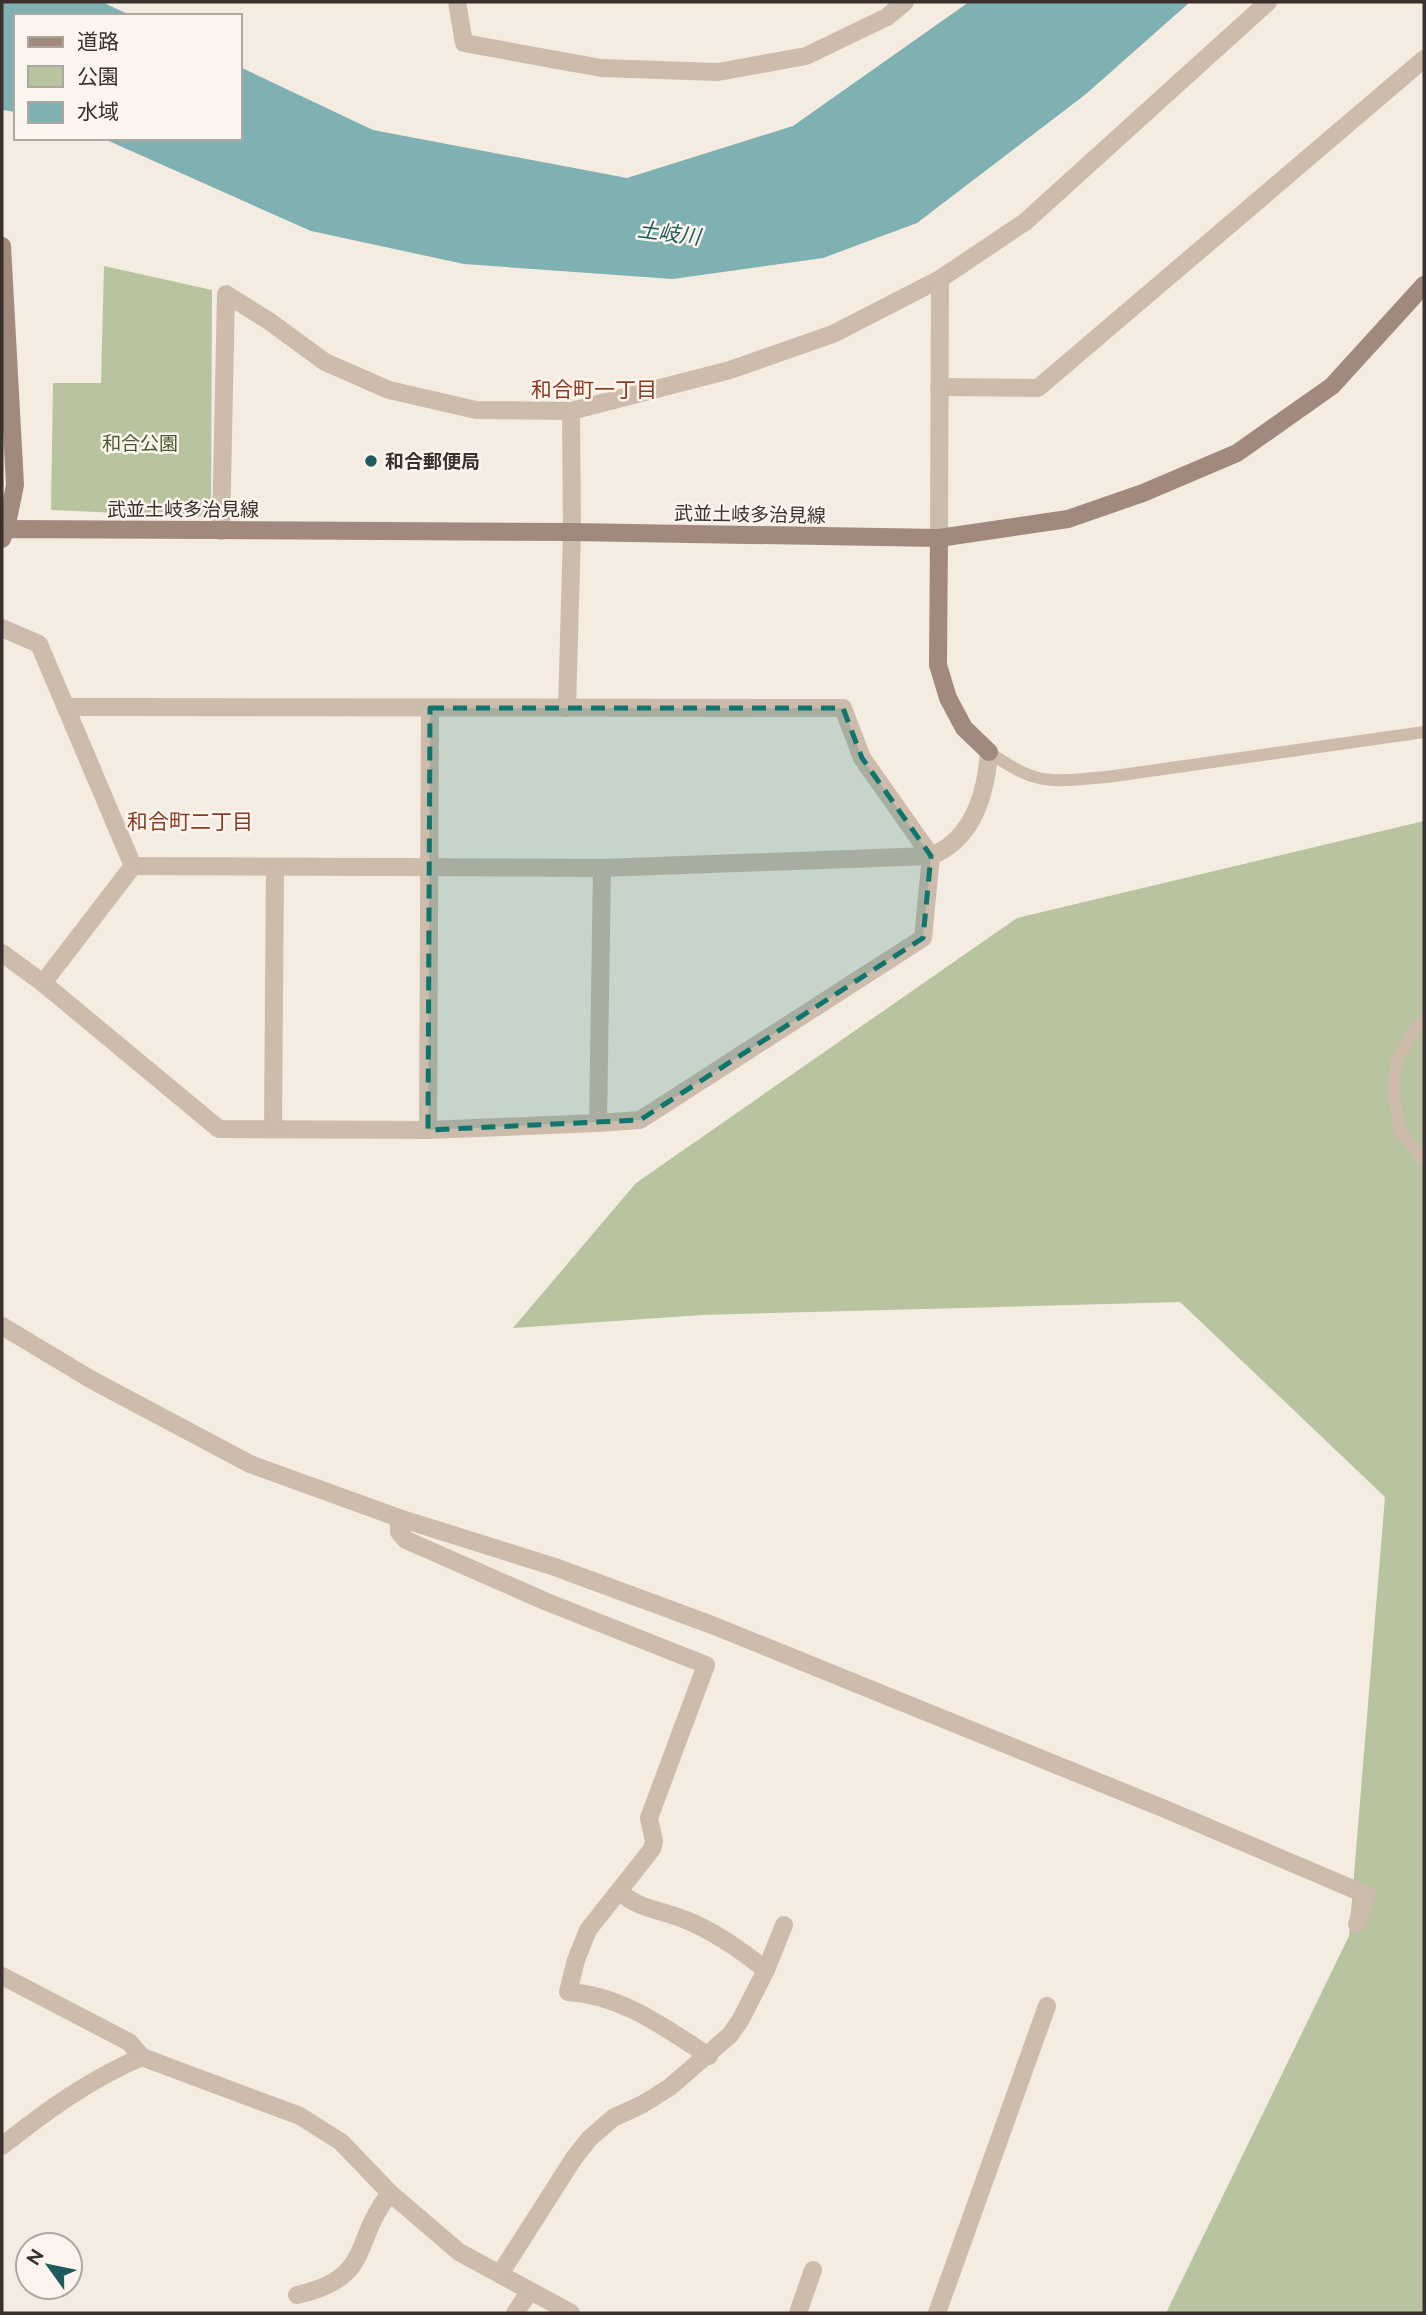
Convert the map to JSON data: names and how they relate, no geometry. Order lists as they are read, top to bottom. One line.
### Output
{"streets":{"main road":["武並土岐多治見線"]},"districts":["和合町一丁目","和合町二丁目"],"water":["土岐川"],"parks":["和合公園"],"places":["和合郵便局"],"legend":["道路","公園","水域"],"north":"top left"}
